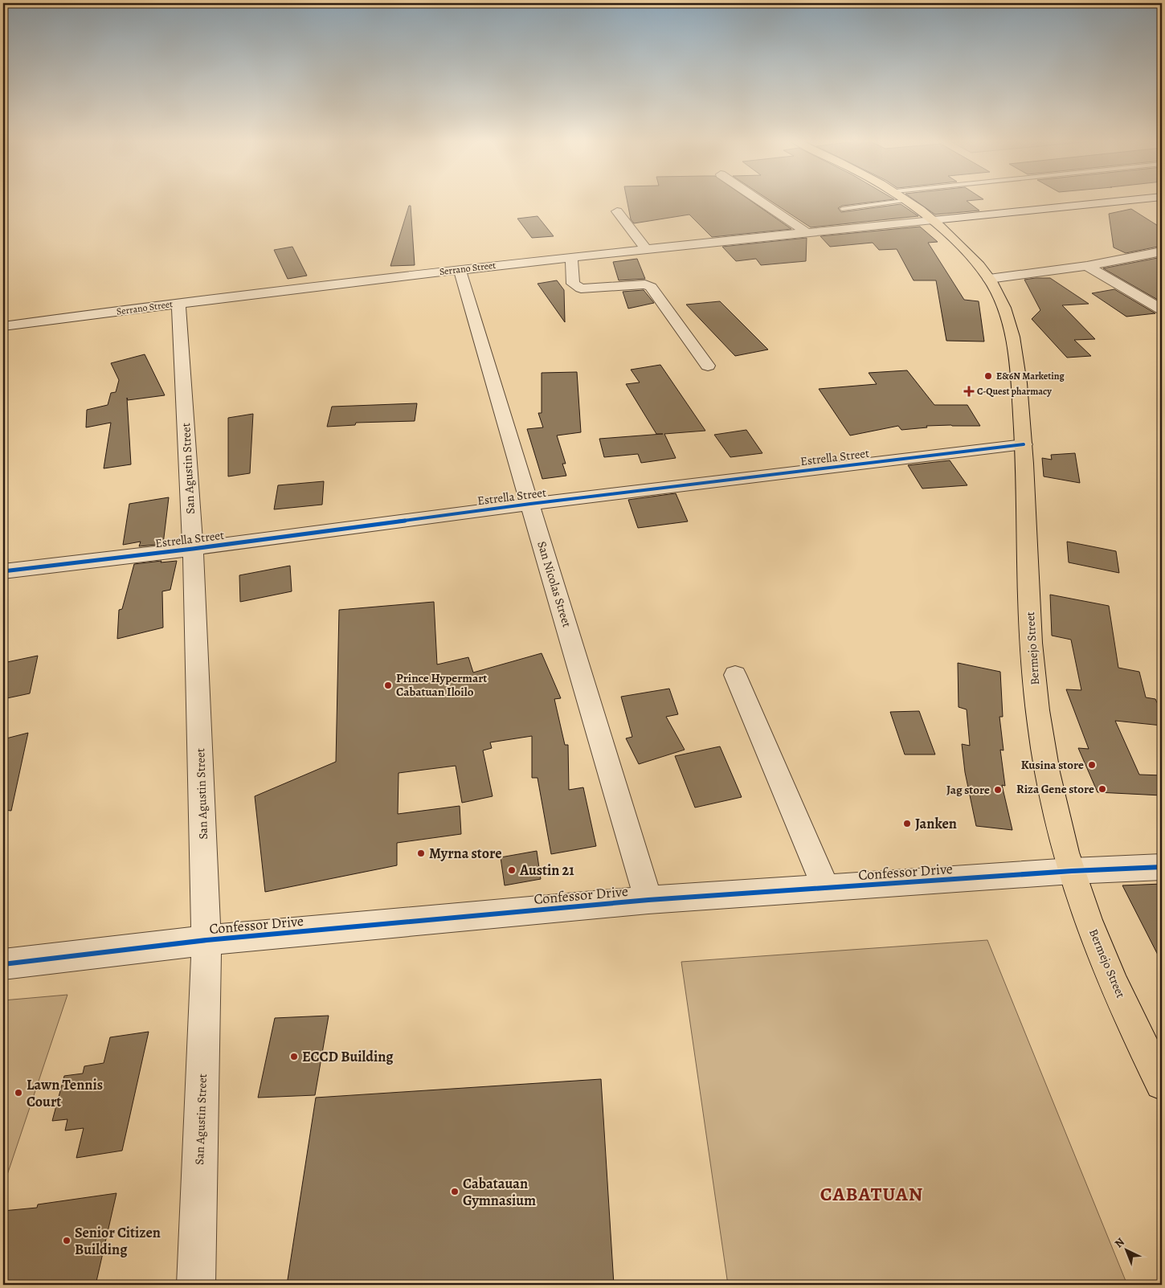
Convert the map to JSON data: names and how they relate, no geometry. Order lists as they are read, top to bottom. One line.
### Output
{"streets":{"main road":["Bermejo Street"],"street":["Serrano Street","Estrella Street","San Agustin Street","San Nicolas Street","Confessor Drive"]},"crossings":[["Serrano Street","San Agustin Street"],["Serrano Street","San Nicolas Street"],["Serrano Street","Bermejo Street"],["Estrella Street","San Agustin Street"],["Estrella Street","San Nicolas Street"],["Estrella Street","Bermejo Street"],["San Agustin Street","Confessor Drive"],["San Nicolas Street","Confessor Drive"],["Bermejo Street","Confessor Drive"]],"districts":["CABATUAN"],"places":{"other":["E&6N Marketing","Prince Hypermart Cabatuan Iloilo","Kusina store","Riza Gene store","Jag store","Janken","Myrna store","Austin 21","ECCD Building","Lawn Tennis Court","Cabatauan Gymnasium","Senior Citizen Building"],"health":["C-Quest pharmacy"]},"north":"top left"}
